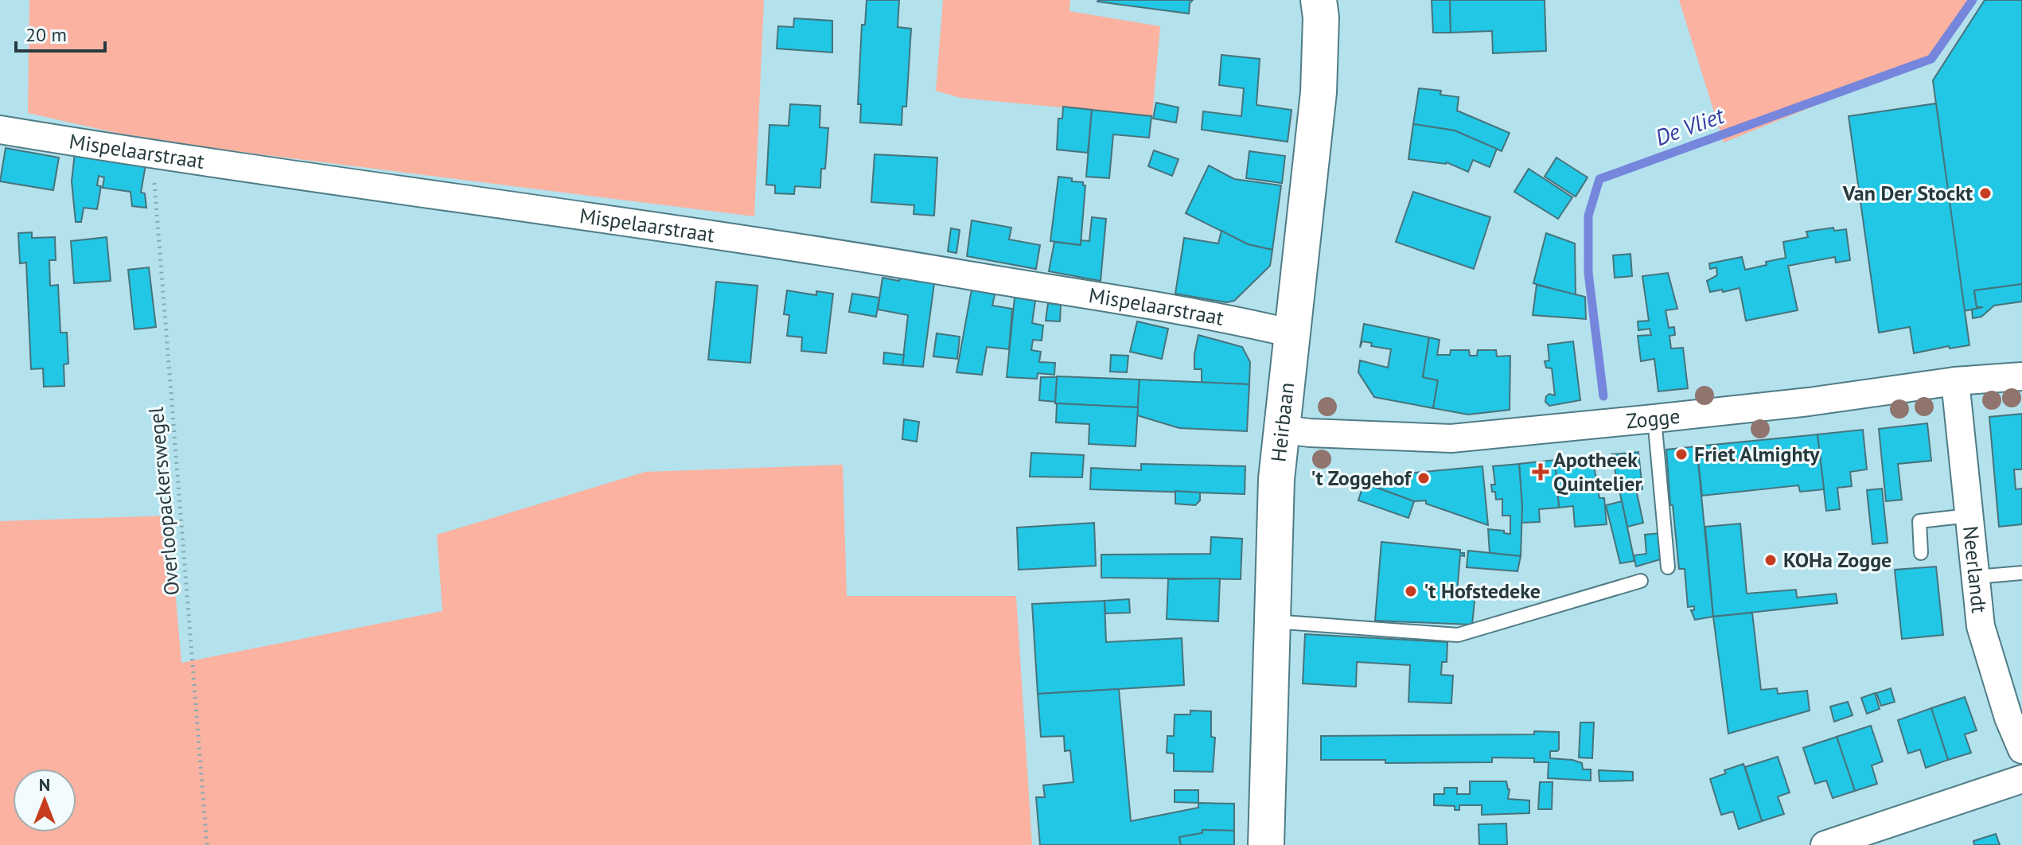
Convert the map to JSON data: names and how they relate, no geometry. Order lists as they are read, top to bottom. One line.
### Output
{"streets":{"main road":["Heirbaan"],"street":["Mispelaarstraat","Zogge","Neerlandt"],"path":["Overloopackerswegel"]},"crossings":[["Mispelaarstraat","Heirbaan"],["Mispelaarstraat","Overloopackerswegel"],["Zogge","Heirbaan"],["Zogge","Neerlandt"]],"water":["De Vliet"],"places":{"other":["Van Der Stockt","Friet Almighty","'t Zoggehof","KOHa Zogge","'t Hofstedeke"],"health":["Apotheek Quintelier"]},"scale_bar":"20 m","north":"top"}
